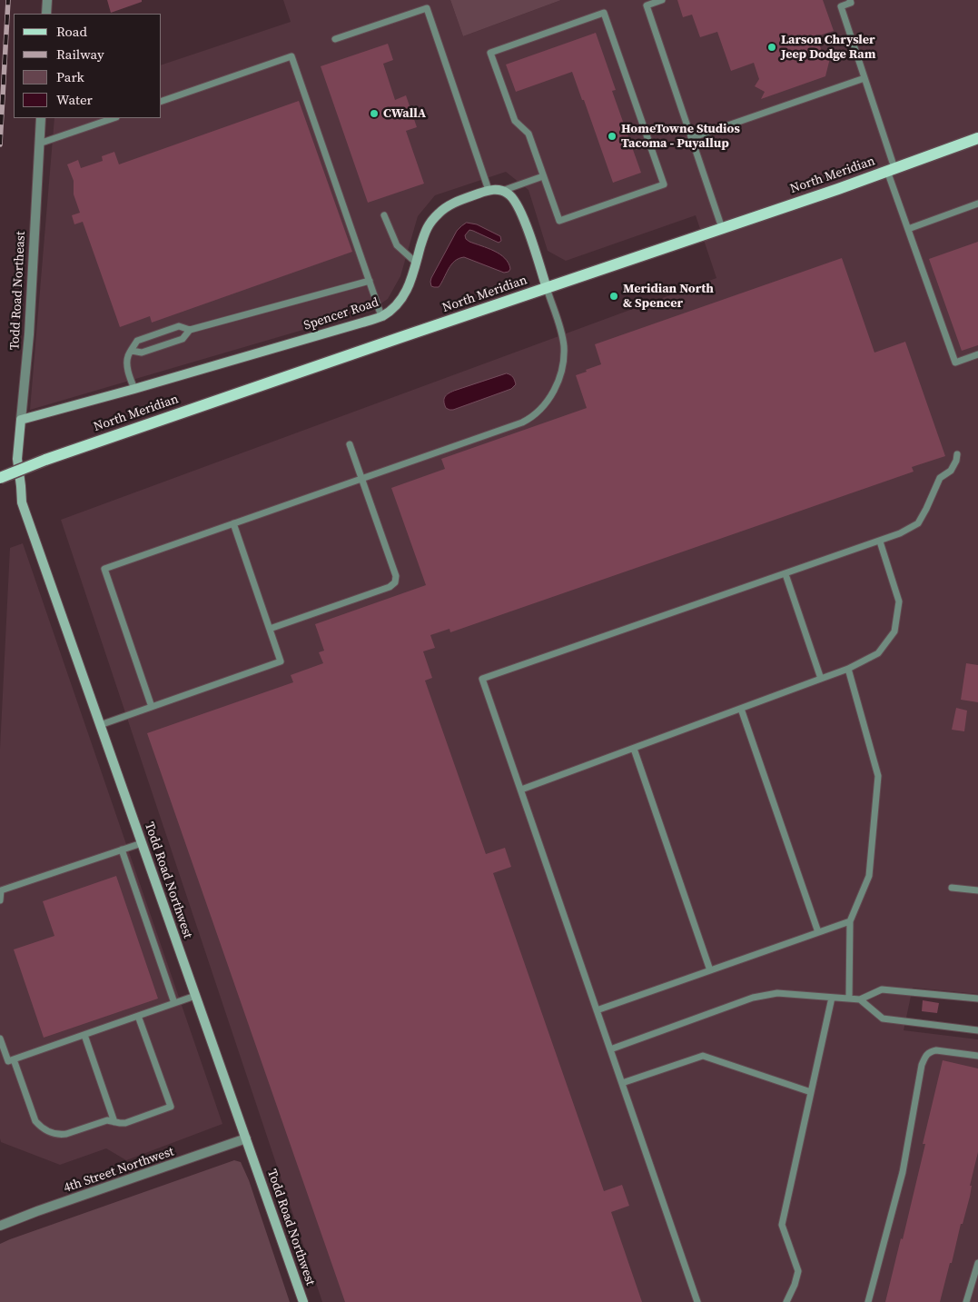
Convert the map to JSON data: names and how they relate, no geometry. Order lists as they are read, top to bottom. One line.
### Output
{"streets":{"main road":["North Meridian"],"street":["Todd Road Northeast","Spencer Road","Todd Road Northwest","4th Street Northwest"]},"crossings":[["Todd Road Northeast","Spencer Road"],["Todd Road Northeast","Todd Road Northwest"],["Todd Road Northwest","4th Street Northwest"]],"places":["Larson Chrysler Jeep Dodge Ram","CWallA","HomeTowne Studios Tacoma - Puyallup","Meridian North & Spencer"],"legend":["Road","Railway","Park","Water"]}
